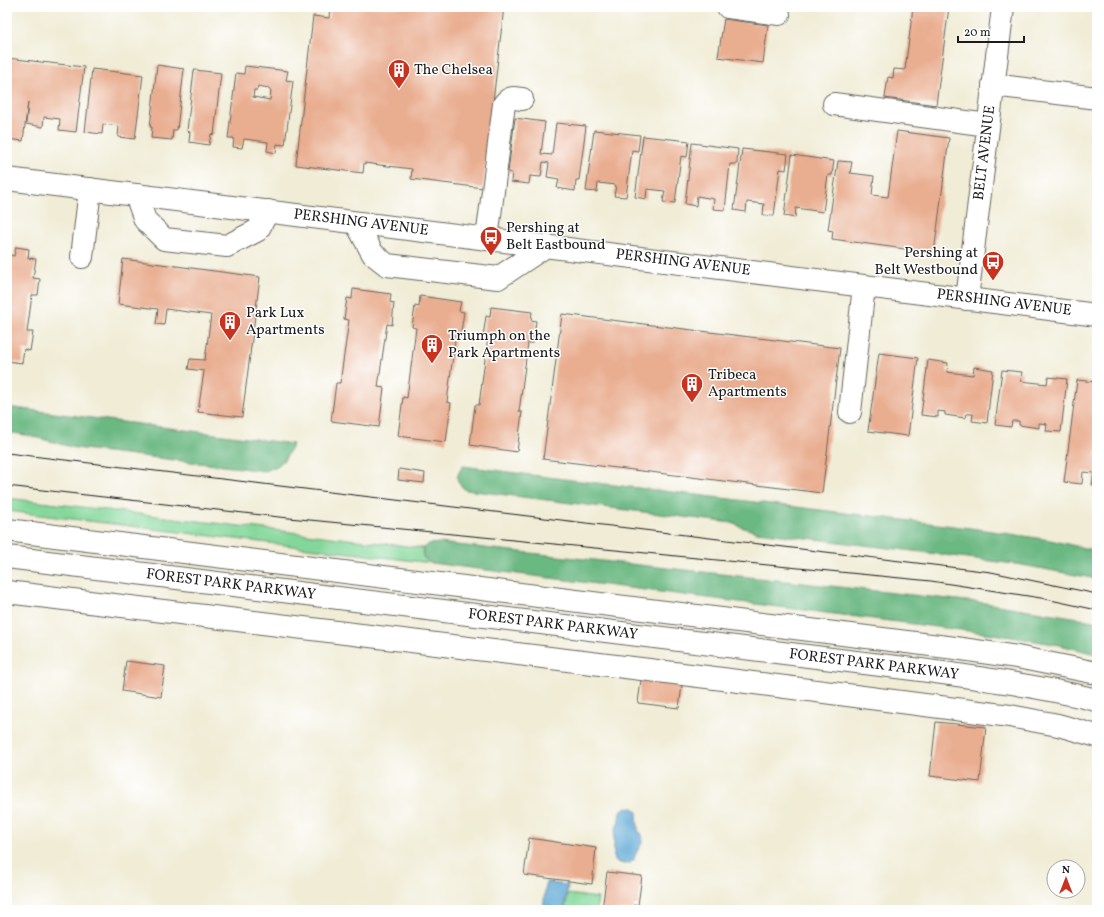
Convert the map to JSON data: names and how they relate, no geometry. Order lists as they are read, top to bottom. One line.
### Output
{"streets":{"main road":["BELT AVENUE","PERSHING AVENUE","FOREST PARK PARKWAY"]},"crossings":[["BELT AVENUE","PERSHING AVENUE"]],"places":{"building":["The Chelsea","Park Lux Apartments","Triumph on the Park Apartments","Tribeca Apartments"],"bus stop":["Pershing at Belt Eastbound","Pershing at Belt Westbound"]},"scale_bar":"20 m","north":"top"}
